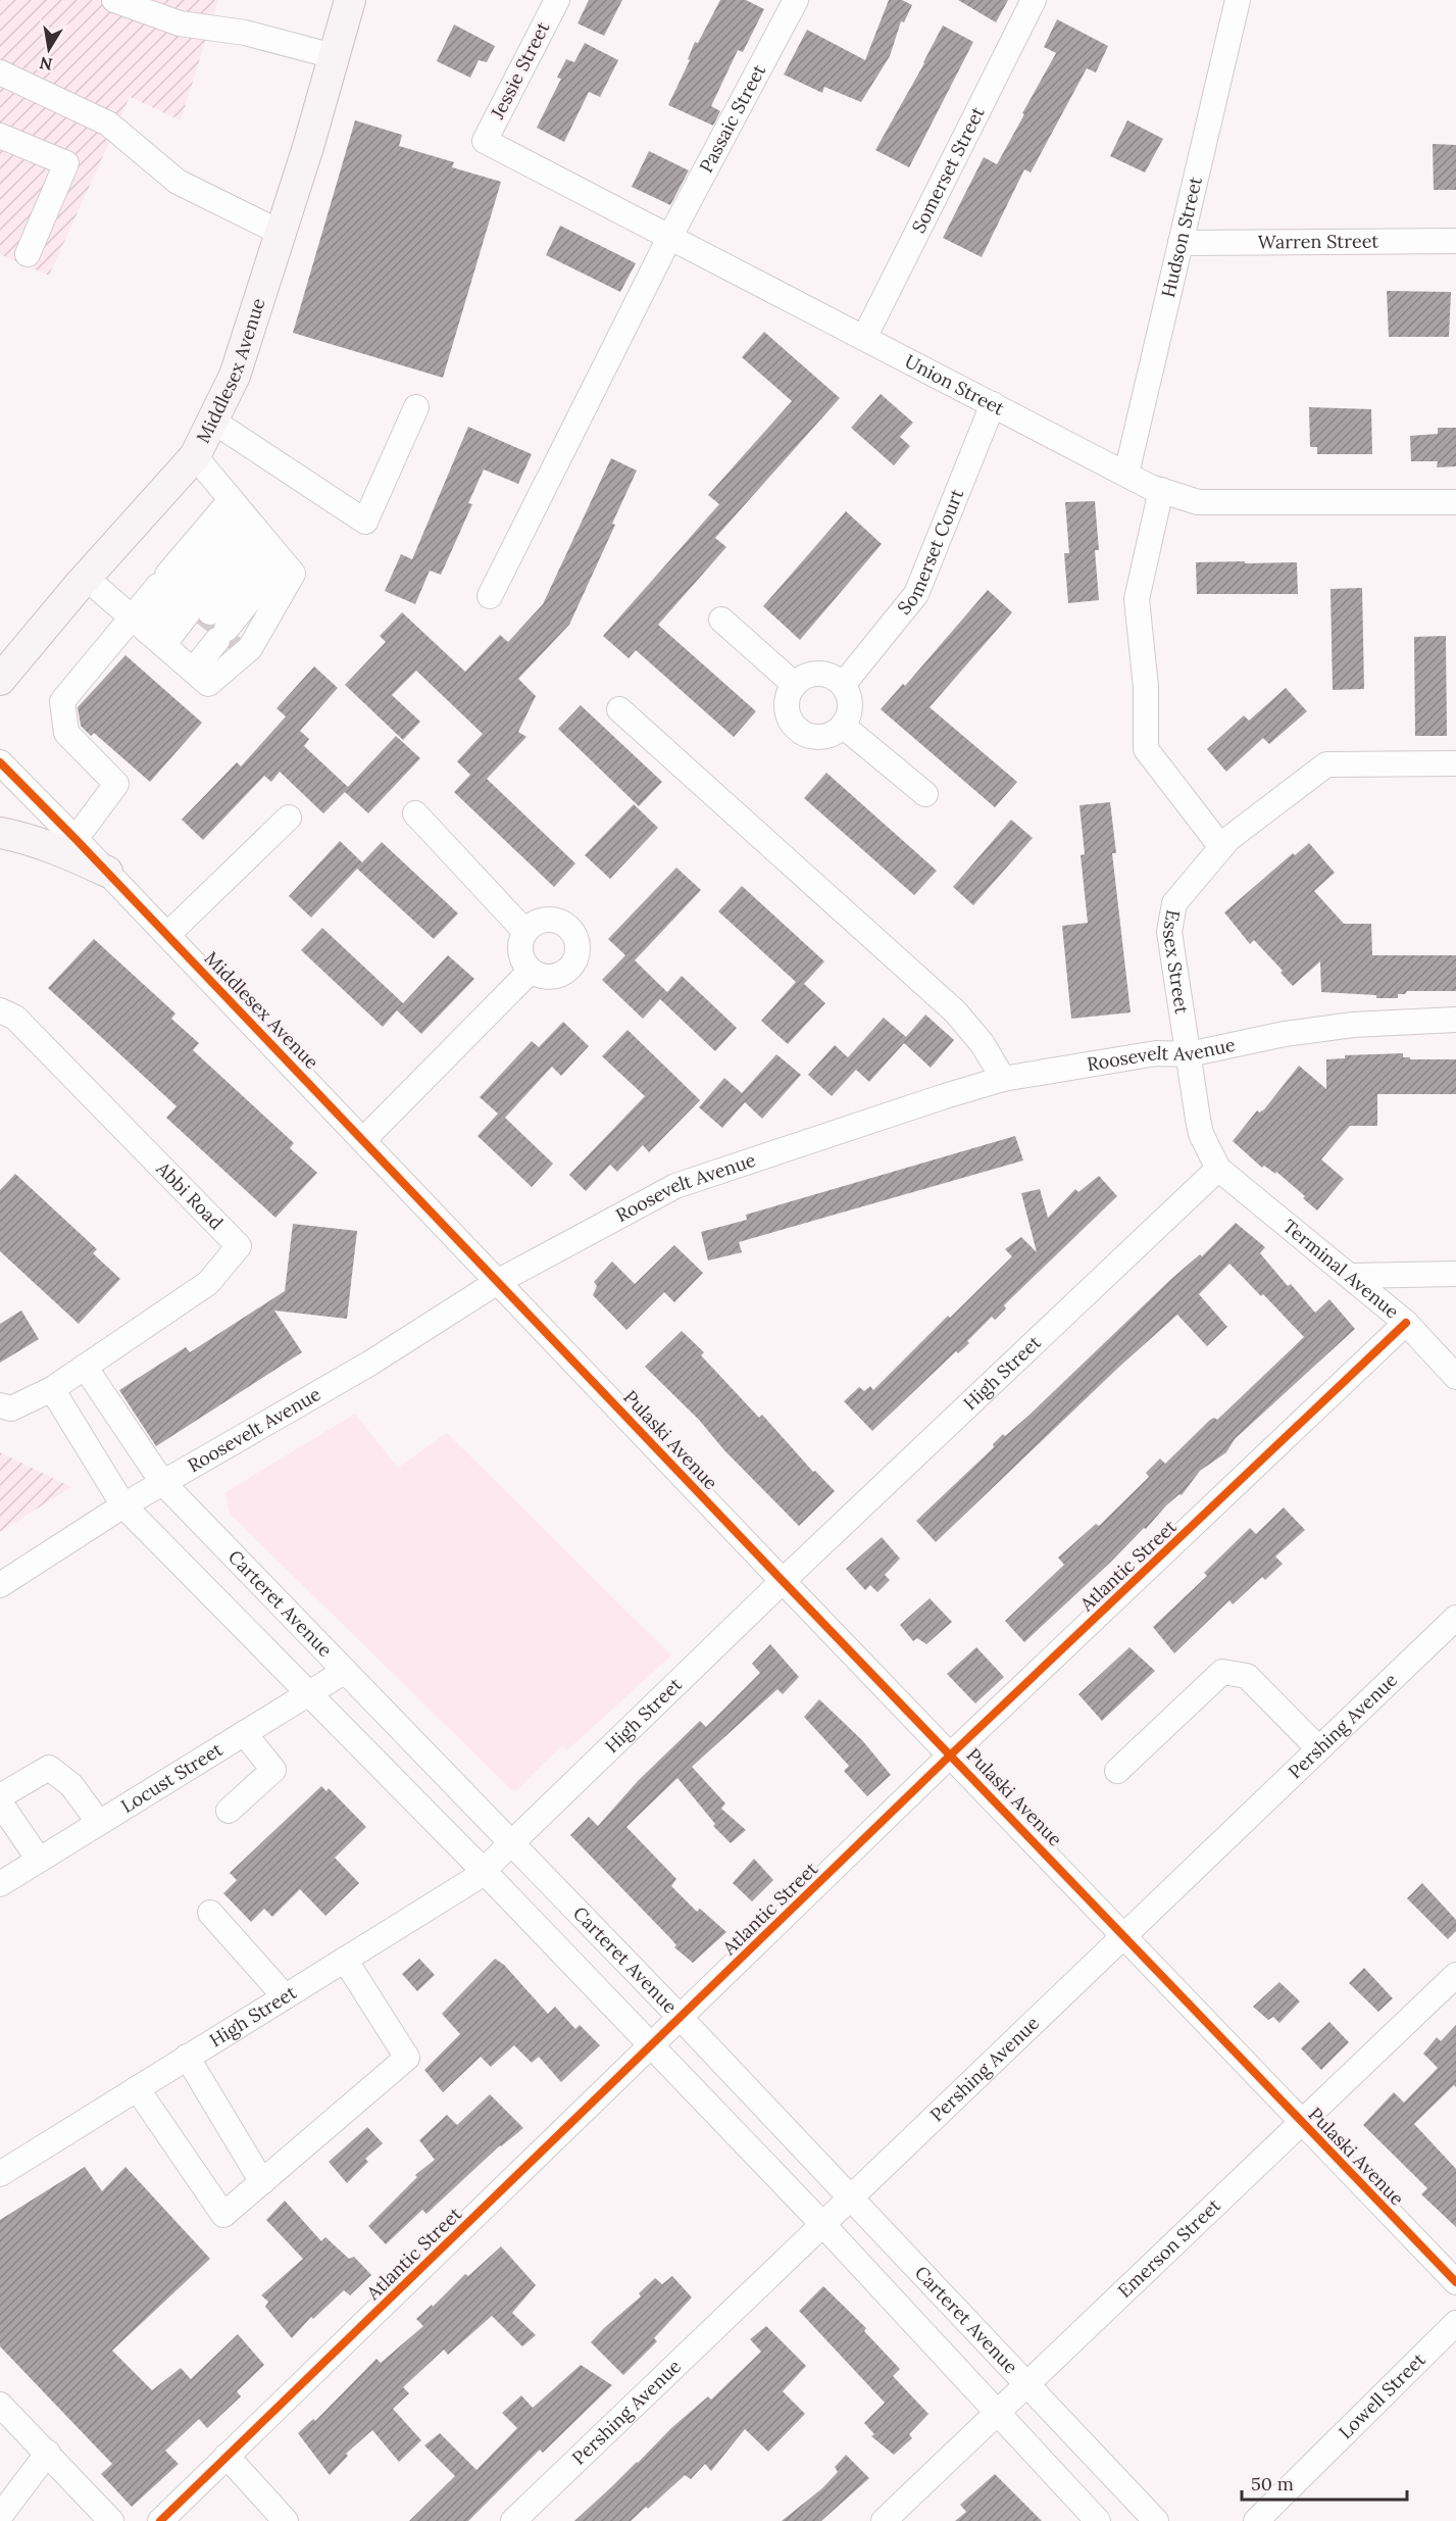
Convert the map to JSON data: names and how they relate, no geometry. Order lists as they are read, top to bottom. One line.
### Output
{"streets":{"main road":["Middlesex Avenue"],"street":["Jessie Street","Passaic Street","Somerset Street","Hudson Street","Warren Street","Union Street","Somerset Court","Essex Street","Roosevelt Avenue","Abbi Road","Terminal Avenue","High Street","Pulaski Avenue","Atlantic Street","Carteret Avenue","Pershing Avenue","Locust Street","Emerson Street","Lowell Street"]},"crossings":[["Jessie Street","Union Street"],["Passaic Street","Union Street"],["Somerset Street","Union Street"],["Hudson Street","Warren Street"],["Hudson Street","Union Street"],["Middlesex Avenue","Roosevelt Avenue"],["Middlesex Avenue","Pulaski Avenue"],["Union Street","Somerset Court"],["Essex Street","Roosevelt Avenue"],["Essex Street","Terminal Avenue"],["Essex Street","High Street"],["Roosevelt Avenue","Pulaski Avenue"],["Roosevelt Avenue","Carteret Avenue"],["Terminal Avenue","High Street"],["Terminal Avenue","Atlantic Street"],["High Street","Pulaski Avenue"],["High Street","Carteret Avenue"],["Pulaski Avenue","Atlantic Street"],["Pulaski Avenue","Pershing Avenue"],["Pulaski Avenue","Emerson Street"],["Atlantic Street","Carteret Avenue"],["Carteret Avenue","Pershing Avenue"],["Carteret Avenue","Locust Street"],["Carteret Avenue","Emerson Street"]],"scale_bar":"50 m","north":"bottom"}
